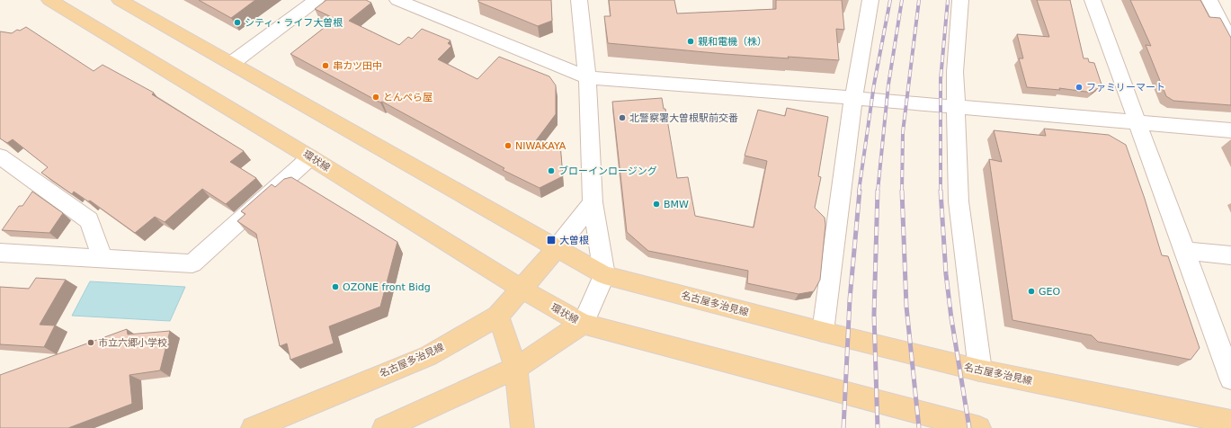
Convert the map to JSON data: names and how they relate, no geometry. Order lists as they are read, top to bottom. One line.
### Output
{"streets":{"main road":["環状線","名古屋多治見線"]},"crossings":[["環状線","名古屋多治見線"]],"places":{"other":["シティ・ライフ大曽根","親和電機（株）","串カツ田中","ファミリーマート","とんぺら屋","北警察署大曽根駅前交番","NIWAKAYA","ブローインロージング","BMW","OZONE front Bidg","GEO","市立六郷小学校"],"transit":["大曽根"]}}
